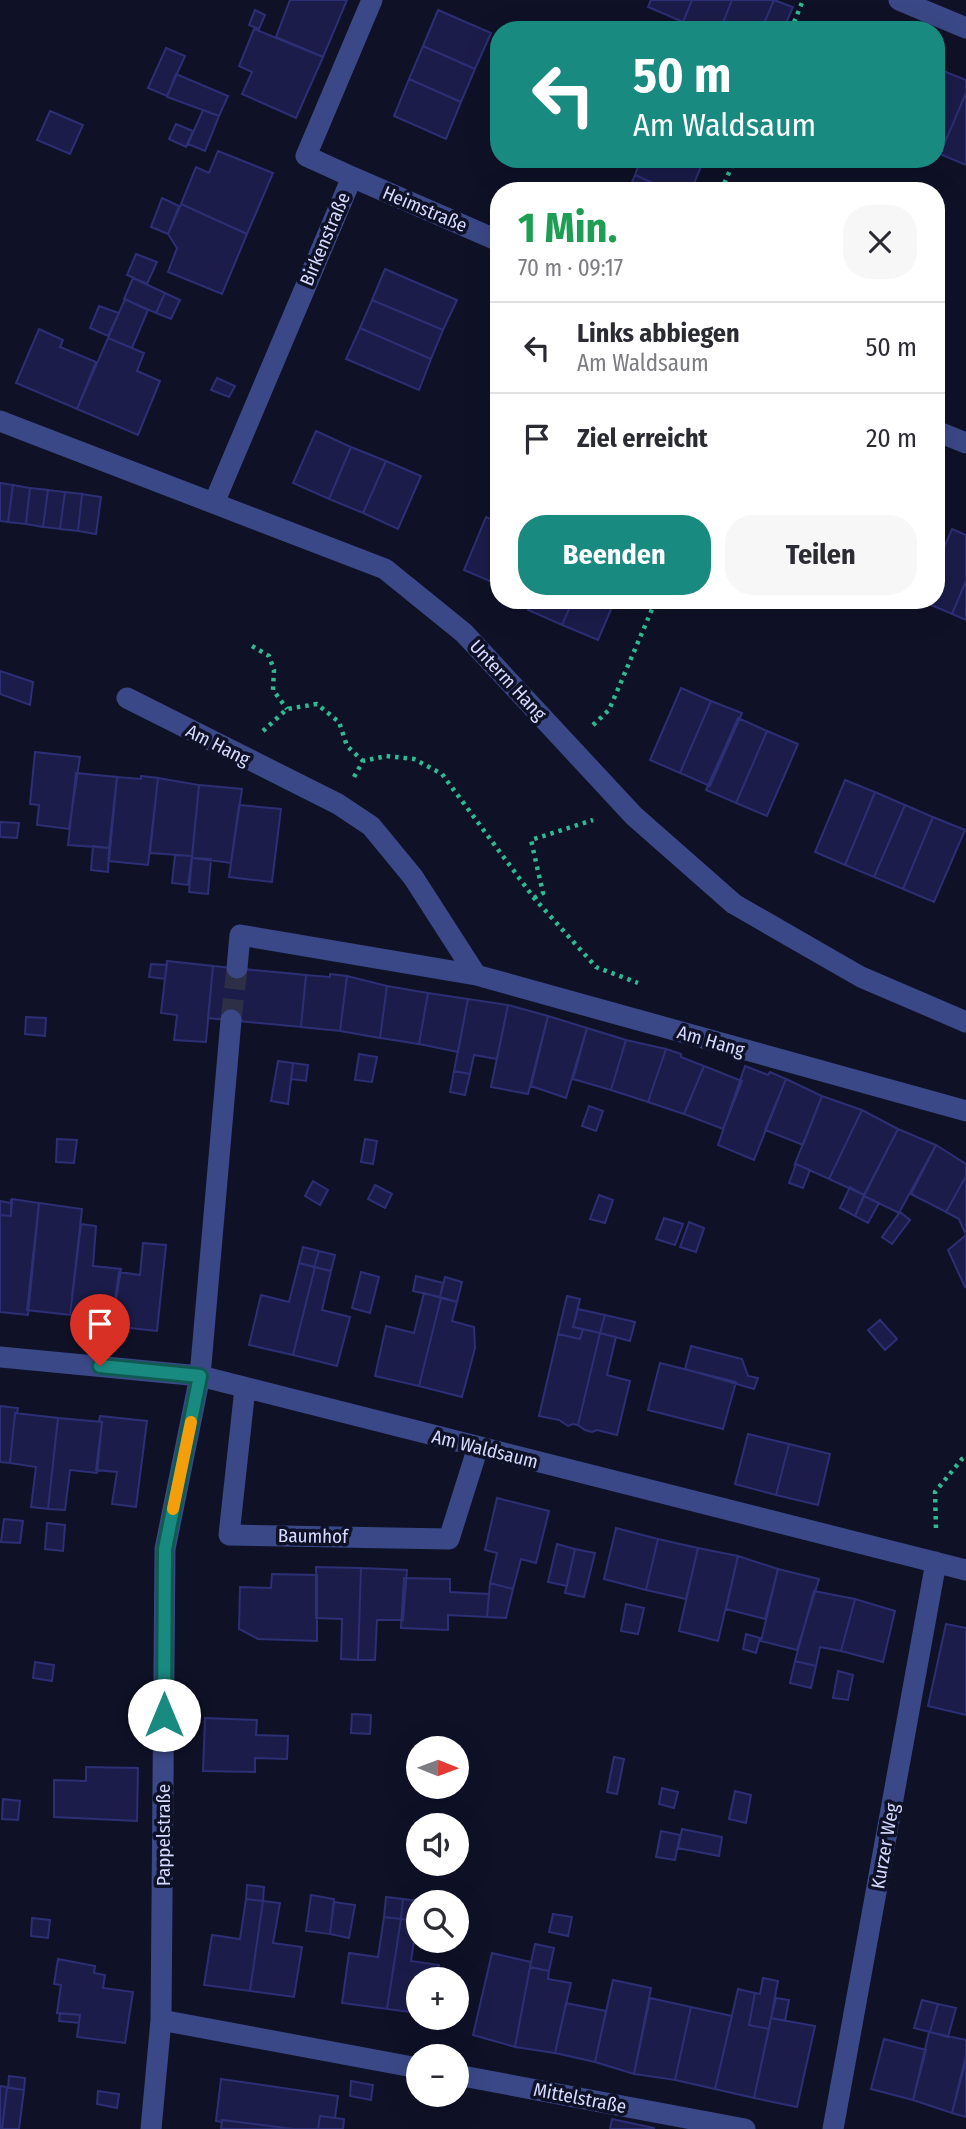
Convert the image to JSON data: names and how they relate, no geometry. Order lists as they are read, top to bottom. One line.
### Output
{"streets":{"street":["Heimstraße","Birkenstraße","Unterm Hang","Am Hang","Am Waldsaum","Baumhof","Pappelstraße","Kurzer Weg","Mittelstraße"]},"crossings":[["Heimstraße","Birkenstraße"],["Birkenstraße","Unterm Hang"],["Am Waldsaum","Baumhof"],["Am Waldsaum","Pappelstraße"],["Am Waldsaum","Kurzer Weg"]],"north":"right","page":{"turn":["50 m","Am Waldsaum"],"heading":["1 Min.","70 m · 09:17"],"list":[{"name":"Links abbiegen","note":"Am Waldsaum","value":"50 m"},{"name":"Ziel erreicht","value":"20 m"}],"buttons":["Beenden","Teilen"],"map_buttons":["+","−"]}}
